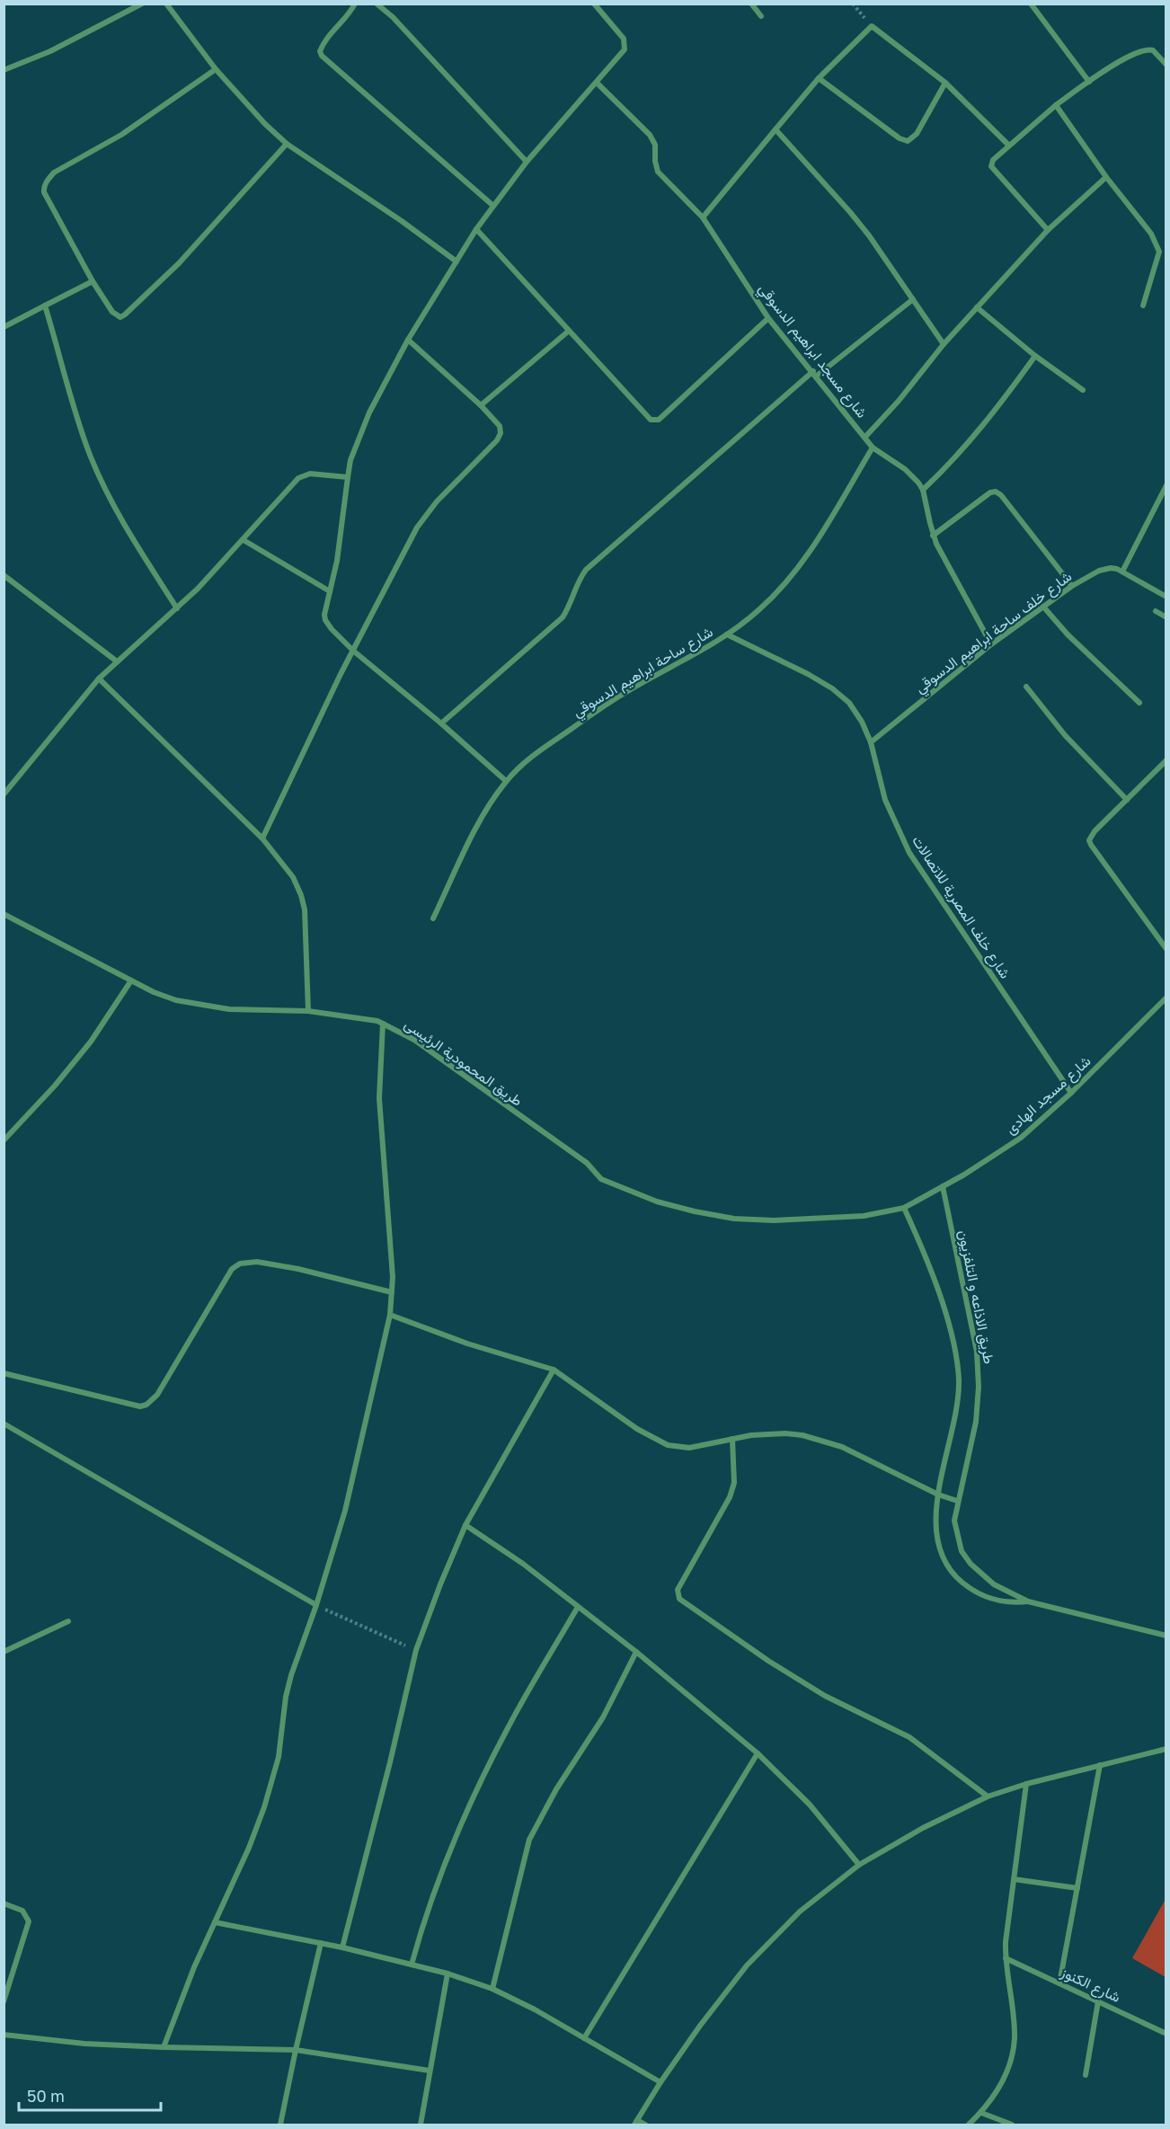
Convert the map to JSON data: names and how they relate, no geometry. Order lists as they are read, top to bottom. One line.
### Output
{"streets":{"street":["شارع مسجد ابراهيم الدسوقي","شارع خلف ساحة ابراهيم الدسوقي","شارع ساحة ابراهيم الدسوقي","شارع خلف المصرية للاتصالات","طريق المحمودية الرئيسى","شارع مسجد الهادى","طريق الاذاعه و التلفزيون","شارع الكنوز"]},"crossings":[["شارع مسجد ابراهيم الدسوقي","شارع خلف ساحة ابراهيم الدسوقي"],["شارع مسجد ابراهيم الدسوقي","شارع ساحة ابراهيم الدسوقي"],["شارع خلف ساحة ابراهيم الدسوقي","شارع خلف المصرية للاتصالات"],["شارع ساحة ابراهيم الدسوقي","شارع خلف المصرية للاتصالات"],["شارع خلف المصرية للاتصالات","شارع مسجد الهادى"],["طريق المحمودية الرئيسى","شارع مسجد الهادى"],["طريق المحمودية الرئيسى","طريق الاذاعه و التلفزيون"],["شارع مسجد الهادى","طريق الاذاعه و التلفزيون"]],"scale_bar":"50 m"}
